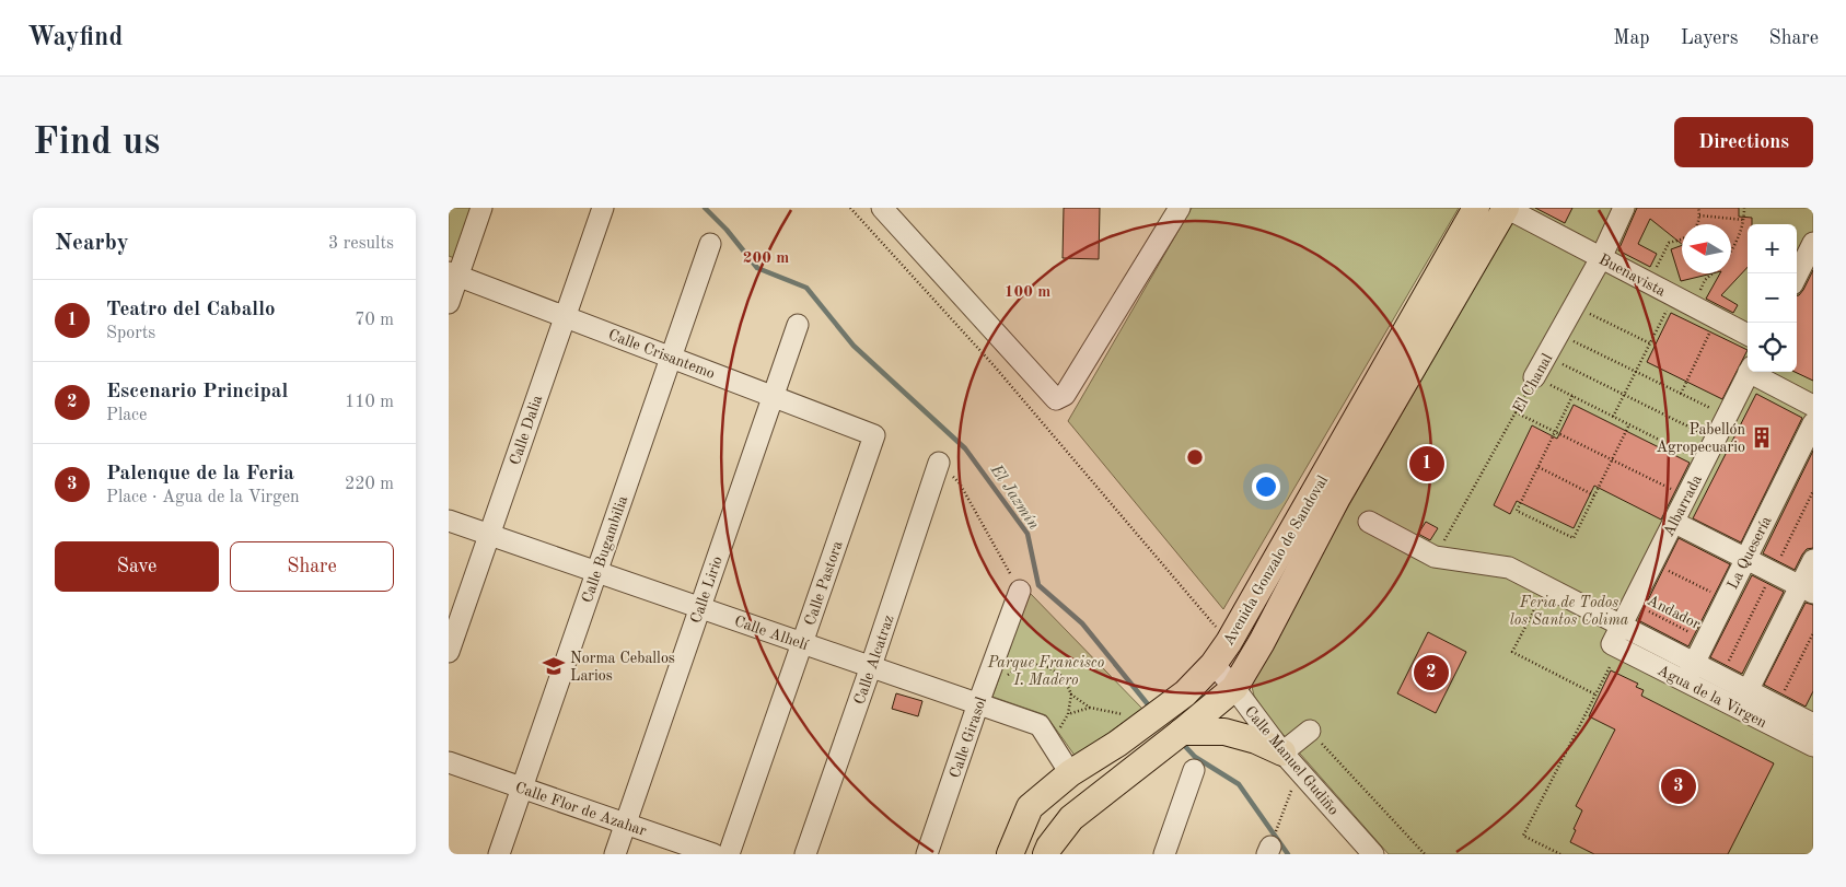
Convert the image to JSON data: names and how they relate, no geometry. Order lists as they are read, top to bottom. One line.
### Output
{"streets":{"main road":["Avenida Gonzalo de Sandoval"],"street":["Buenavista","Calle Crisantemo","El Chanal","Calle Dalia","Albarrada","Calle Bugambilia","La Quesería","Calle Pastora","Calle Lirio","Calle Alhelí","Calle Alcatraz","Agua de la Virgen","Calle Girasol","Calle Manuel Gudiño","Calle Flor de Azahar"],"path":["Andador"]},"crossings":[["Buenavista","El Chanal"],["Buenavista","Avenida Gonzalo de Sandoval"],["Calle Crisantemo","Calle Dalia"],["Calle Crisantemo","Calle Bugambilia"],["Calle Crisantemo","Calle Pastora"],["Calle Crisantemo","Calle Lirio"],["El Chanal","Agua de la Virgen"],["Calle Dalia","Calle Alhelí"],["Albarrada","Andador"],["Albarrada","Agua de la Virgen"],["Calle Bugambilia","Calle Alhelí"],["Calle Bugambilia","Calle Flor de Azahar"],["La Quesería","Andador"],["La Quesería","Agua de la Virgen"],["Avenida Gonzalo de Sandoval","Calle Alhelí"],["Avenida Gonzalo de Sandoval","Calle Manuel Gudiño"],["Calle Pastora","Calle Alhelí"],["Calle Lirio","Calle Alhelí"],["Calle Lirio","Calle Flor de Azahar"],["Calle Alhelí","Calle Alcatraz"],["Calle Alhelí","Calle Girasol"]],"water":["El Jazmín"],"parks":["Feria de Todos los Santos Colima","Parque Francisco I. Madero"],"places":{"building":["Pabellón Agropecuario"],"school or university":["Norma Ceballos Larios"]},"north":"left","page":{"header":"Wayfind","nav":["Map","Layers","Share"],"buttons":["Directions",["Save","Share"]],"title":"Find us","heading":["Nearby","3 results"],"map_buttons":["+","−"],"list":[{"mark":"1","name":"Teatro del Caballo","note":"Sports","value":"70 m"},{"mark":"2","name":"Escenario Principal","note":"Place","value":"110 m"},{"mark":"3","name":"Palenque de la Feria","note":"Place · Agua de la Virgen","value":"220 m"}],"pins":["1","2","3"]},"rings":["200 m","100 m"]}
